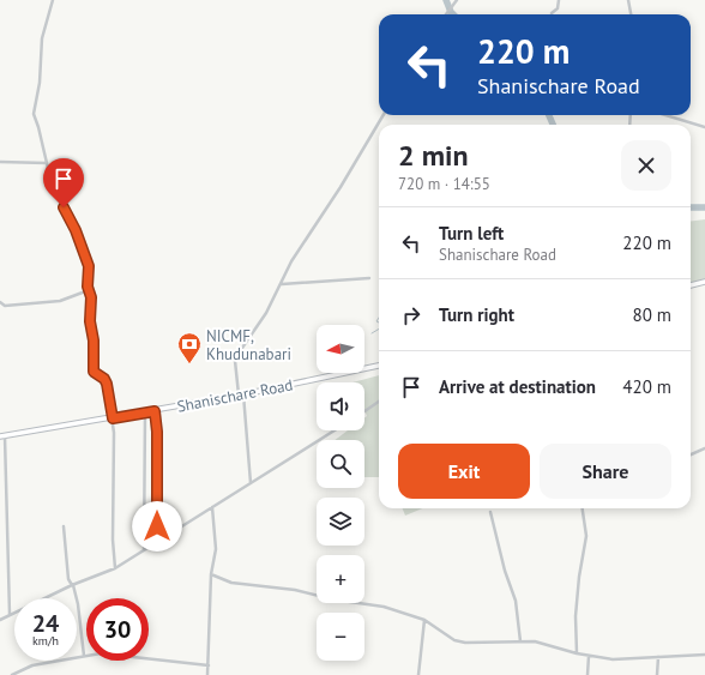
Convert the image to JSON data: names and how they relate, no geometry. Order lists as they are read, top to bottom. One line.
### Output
{"streets":{"street":["Shanischare Road"]},"places":{"bank":["NICMF, Khudunabari"]},"north":"left","page":{"turn":["220 m","Shanischare Road"],"heading":["2 min","720 m · 14:55"],"list":[{"name":"Turn left","note":"Shanischare Road","value":"220 m"},{"name":"Turn right","value":"80 m"},{"name":"Arrive at destination","value":"420 m"}],"map_buttons":["+","−"],"buttons":["Exit","Share"],"speed":"24 km/h","limit":"30"}}
